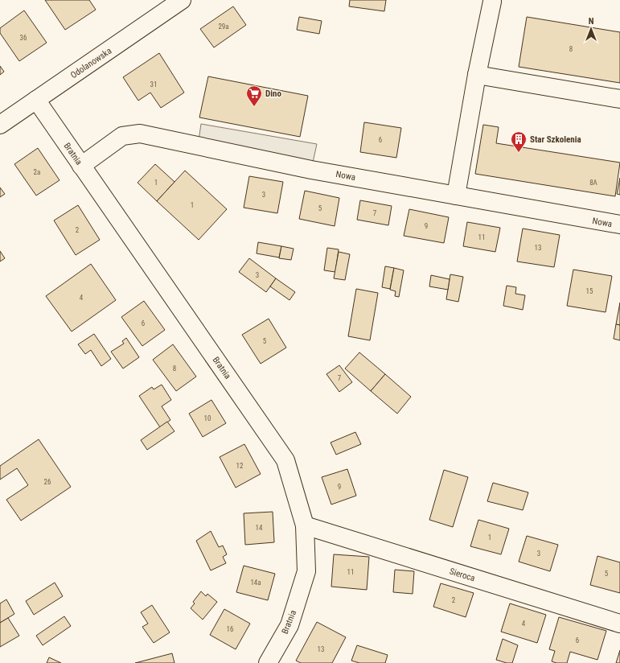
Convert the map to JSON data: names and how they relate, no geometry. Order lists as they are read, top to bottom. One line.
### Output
{"streets":{"street":["Odolanowska","Bratnia","Nowa","Sieroca"]},"crossings":[["Odolanowska","Bratnia"],["Bratnia","Nowa"],["Bratnia","Sieroca"]],"places":{"supermarket":["Dino"],"building":["Star Szkolenia"]},"house_numbers":["29a","36","8","31","6","2a","1","8A","3","1","5","7","9","2","11","13","3","15","4","6","5","8","7","10","12","26","9","14","1","3","11","5","14a","2","4","16","6","13"],"north":"top"}
